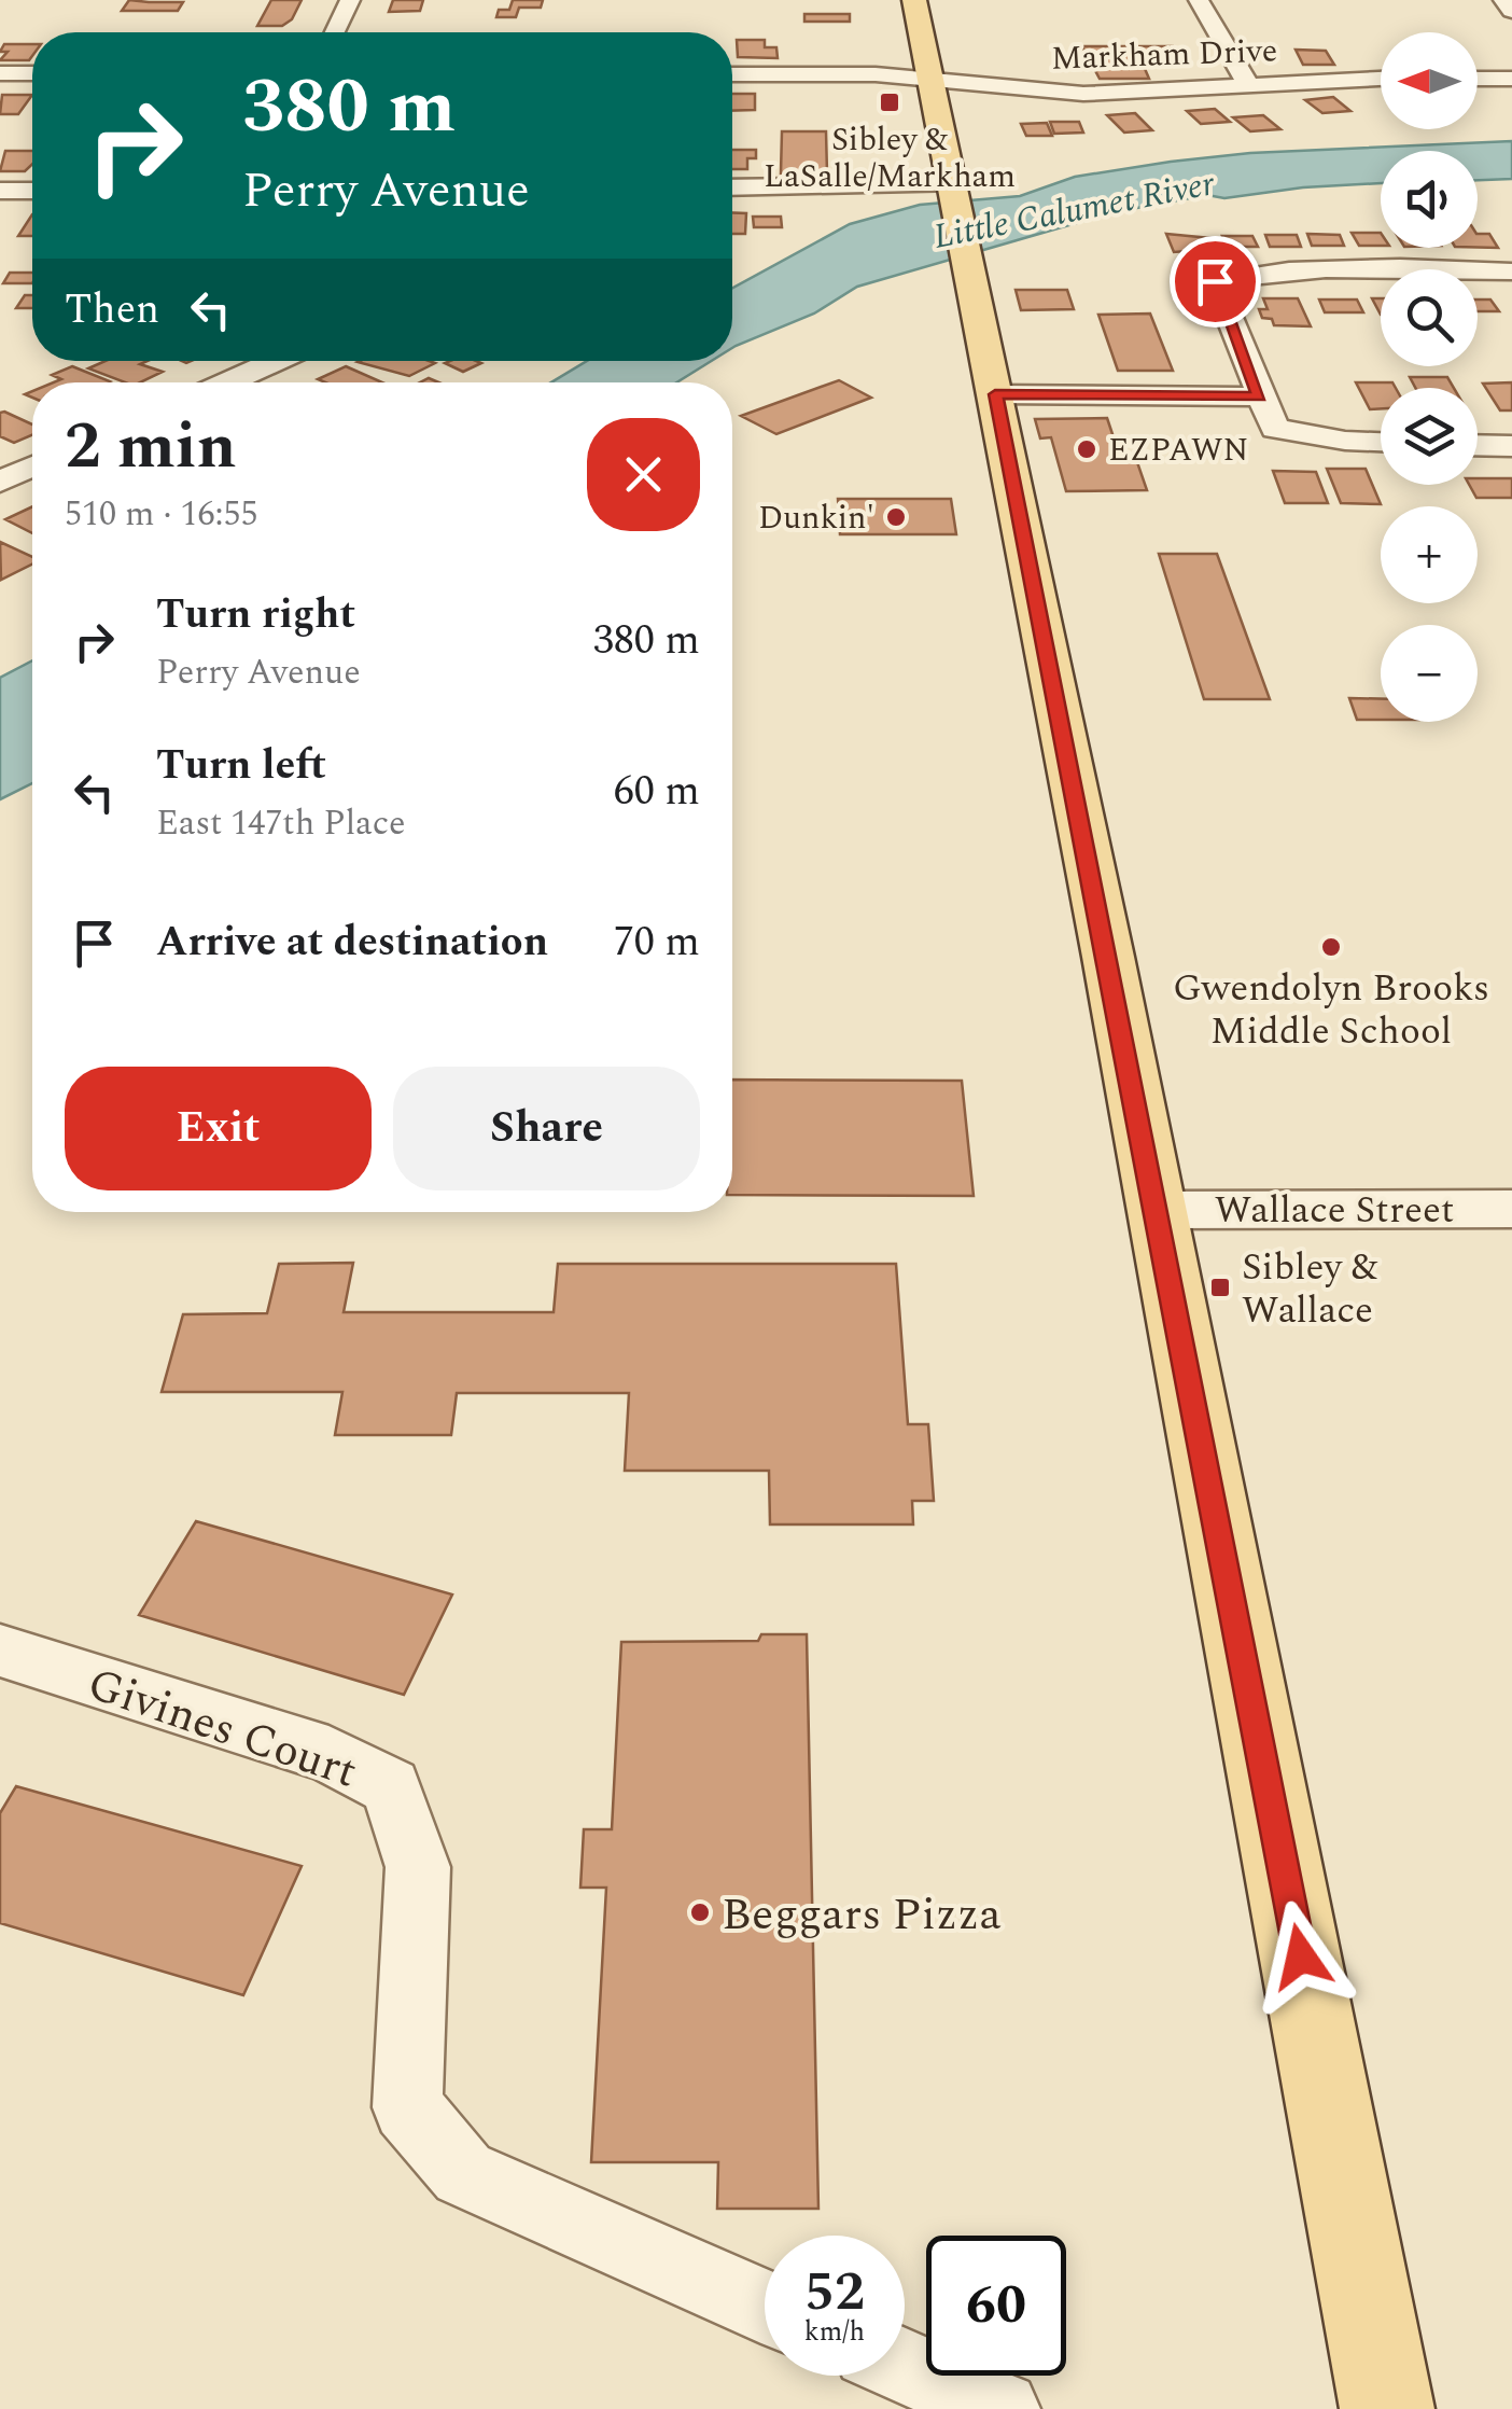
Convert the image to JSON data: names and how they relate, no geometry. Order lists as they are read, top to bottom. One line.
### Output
{"streets":{"street":["Markham Drive","Wallace Street","Givines Court"]},"water":["Little Calumet River"],"places":{"transit":["Sibley & LaSalle/Markham","Sibley & Wallace"],"other":["EZPAWN","Dunkin'","Gwendolyn Brooks Middle School","Beggars Pizza"]},"north":"left","page":{"map_buttons":["+","−"],"turn":["380 m","Perry Avenue"],"then":"Then","heading":["2 min","510 m · 16:55"],"list":[{"name":"Turn right","note":"Perry Avenue","value":"380 m"},{"name":"Turn left","note":"East 147th Place","value":"60 m"},{"name":"Arrive at destination","value":"70 m"}],"buttons":["Exit","Share"],"speed":"52 km/h","limit":"60"}}
